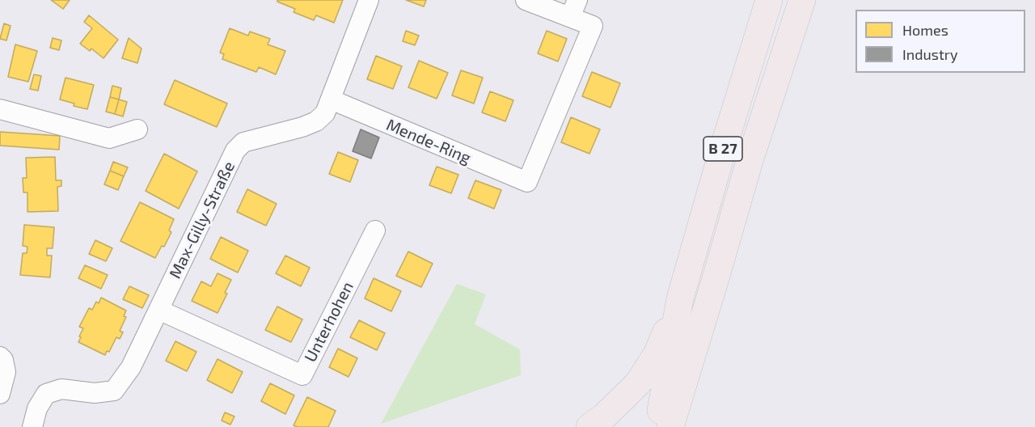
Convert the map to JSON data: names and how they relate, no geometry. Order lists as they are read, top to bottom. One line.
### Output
{"streets":{"highway":["B 27"],"street":["Mende-Ring","Max-Gilly-Straße","Unterhohen"]},"crossings":[["Mende-Ring","Max-Gilly-Straße"],["Max-Gilly-Straße","Unterhohen"]],"legend":["Homes","Industry"]}
